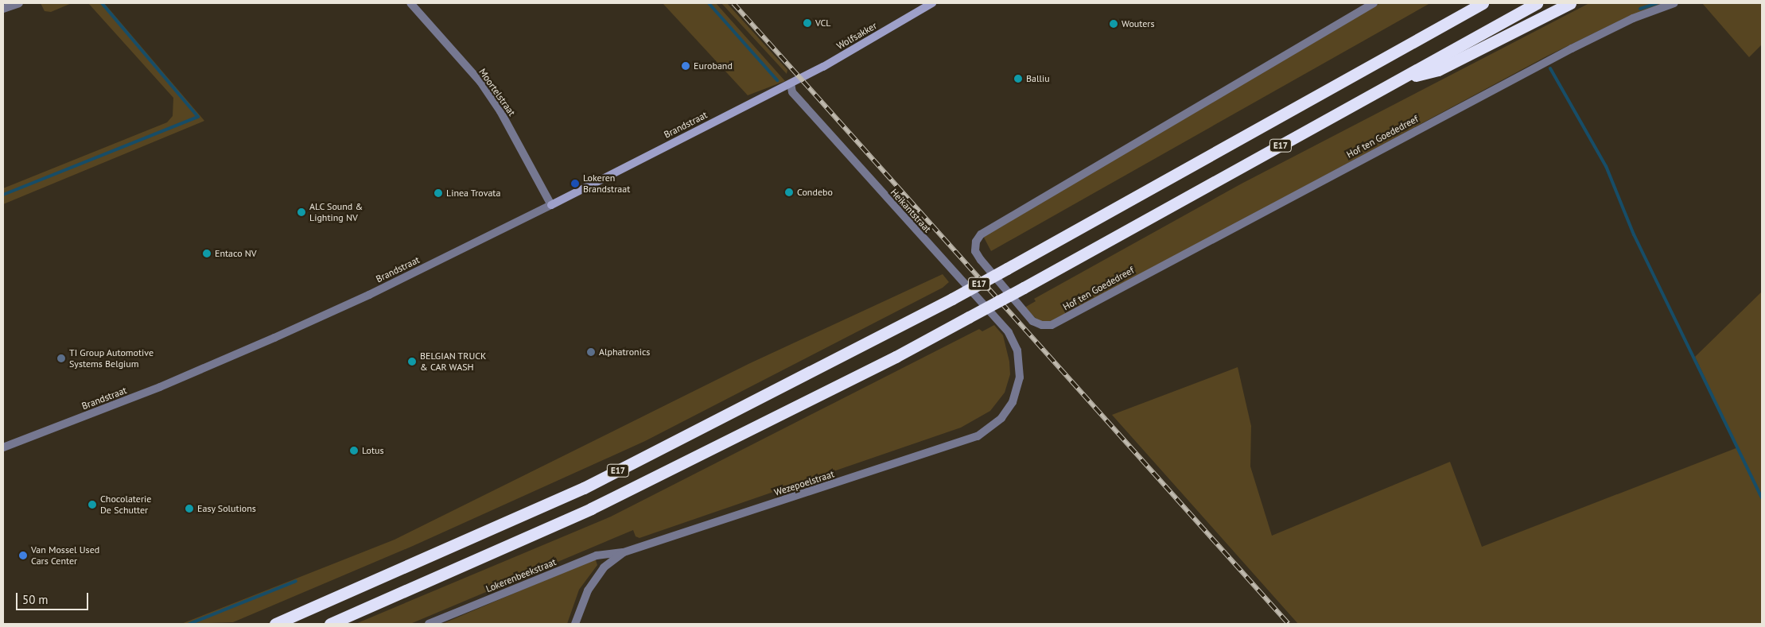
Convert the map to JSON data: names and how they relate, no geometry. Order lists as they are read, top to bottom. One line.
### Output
{"streets":{"highway":["E17"],"street":["Wolfsakker","Moortelstraat","Brandstraat","Hof ten Goededreef","Heikantstraat","Wezepoelstraat","Lokerenbeekstraat"]},"crossings":[["Wolfsakker","Brandstraat"],["Wolfsakker","Heikantstraat"],["Moortelstraat","Brandstraat"],["Brandstraat","Heikantstraat"],["Heikantstraat","Wezepoelstraat"],["Wezepoelstraat","Lokerenbeekstraat"]],"places":["VCL","Wouters","Euroband","Balliu","Lokeren Brandstraat","Condebo","Linea Trovata","ALC Sound & Lighting NV","Entaco NV","Alphatronics","TI Group Automotive Systems Belgium","BELGIAN TRUCK & CAR WASH","Lotus","Chocolaterie De Schutter","Easy Solutions","Van Mossel Used Cars Center"],"scale_bar":"50 m"}
